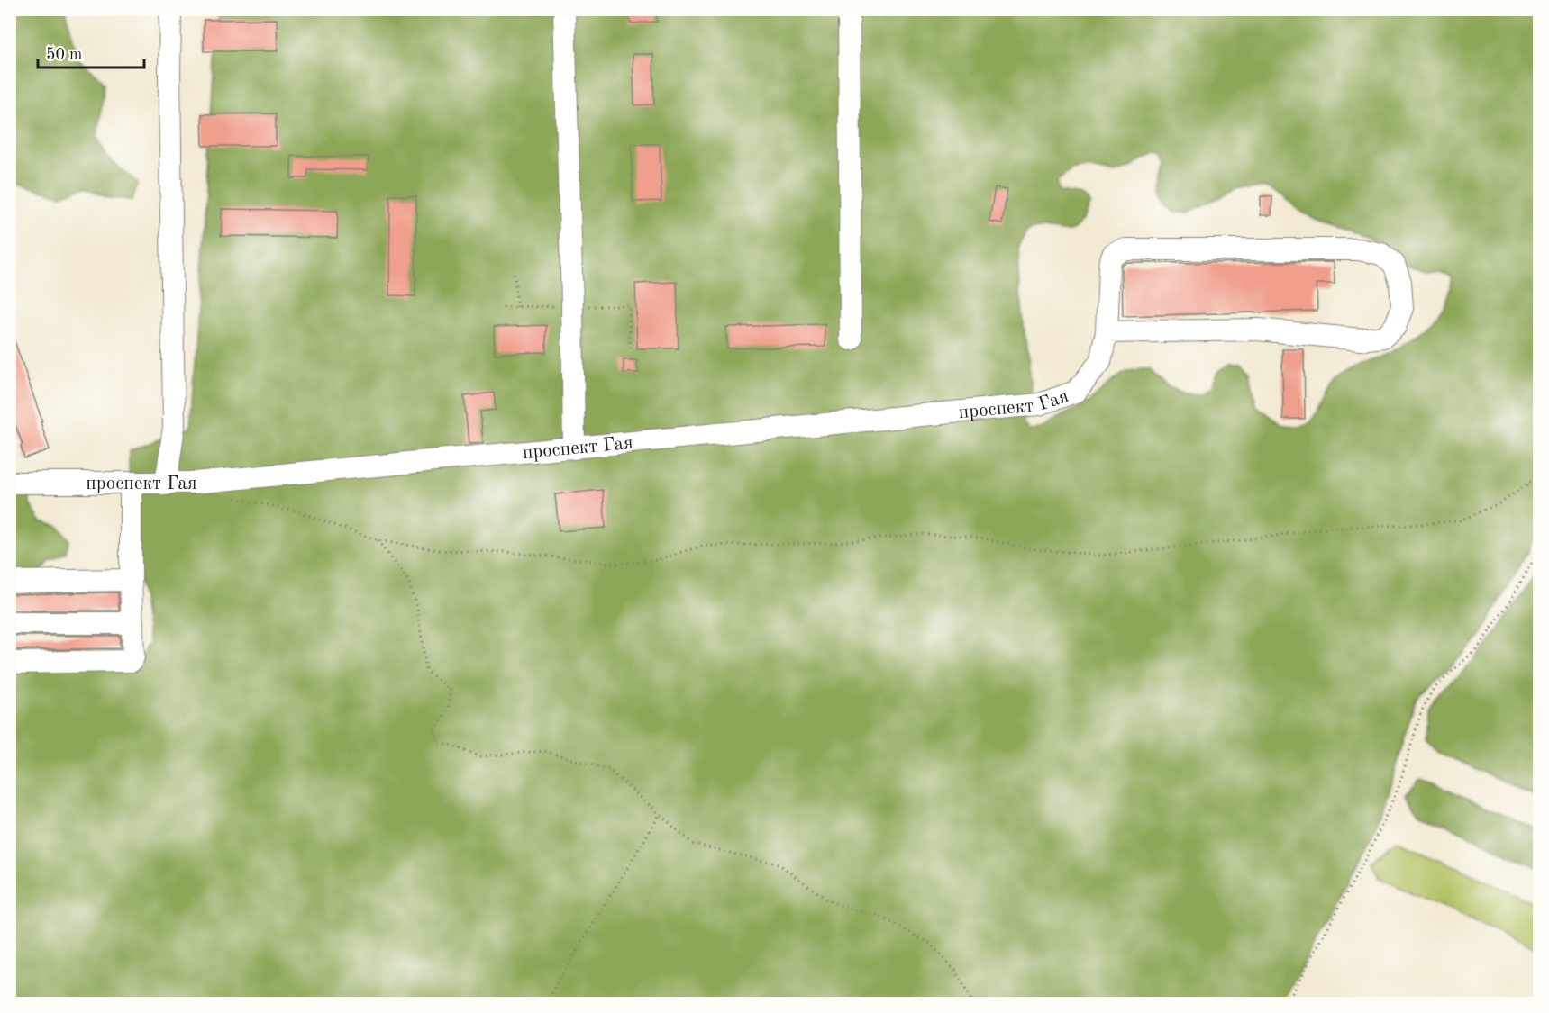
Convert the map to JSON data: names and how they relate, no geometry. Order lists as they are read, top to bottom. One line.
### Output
{"streets":{"street":["проспект Гая"]},"scale_bar":"50 m"}
